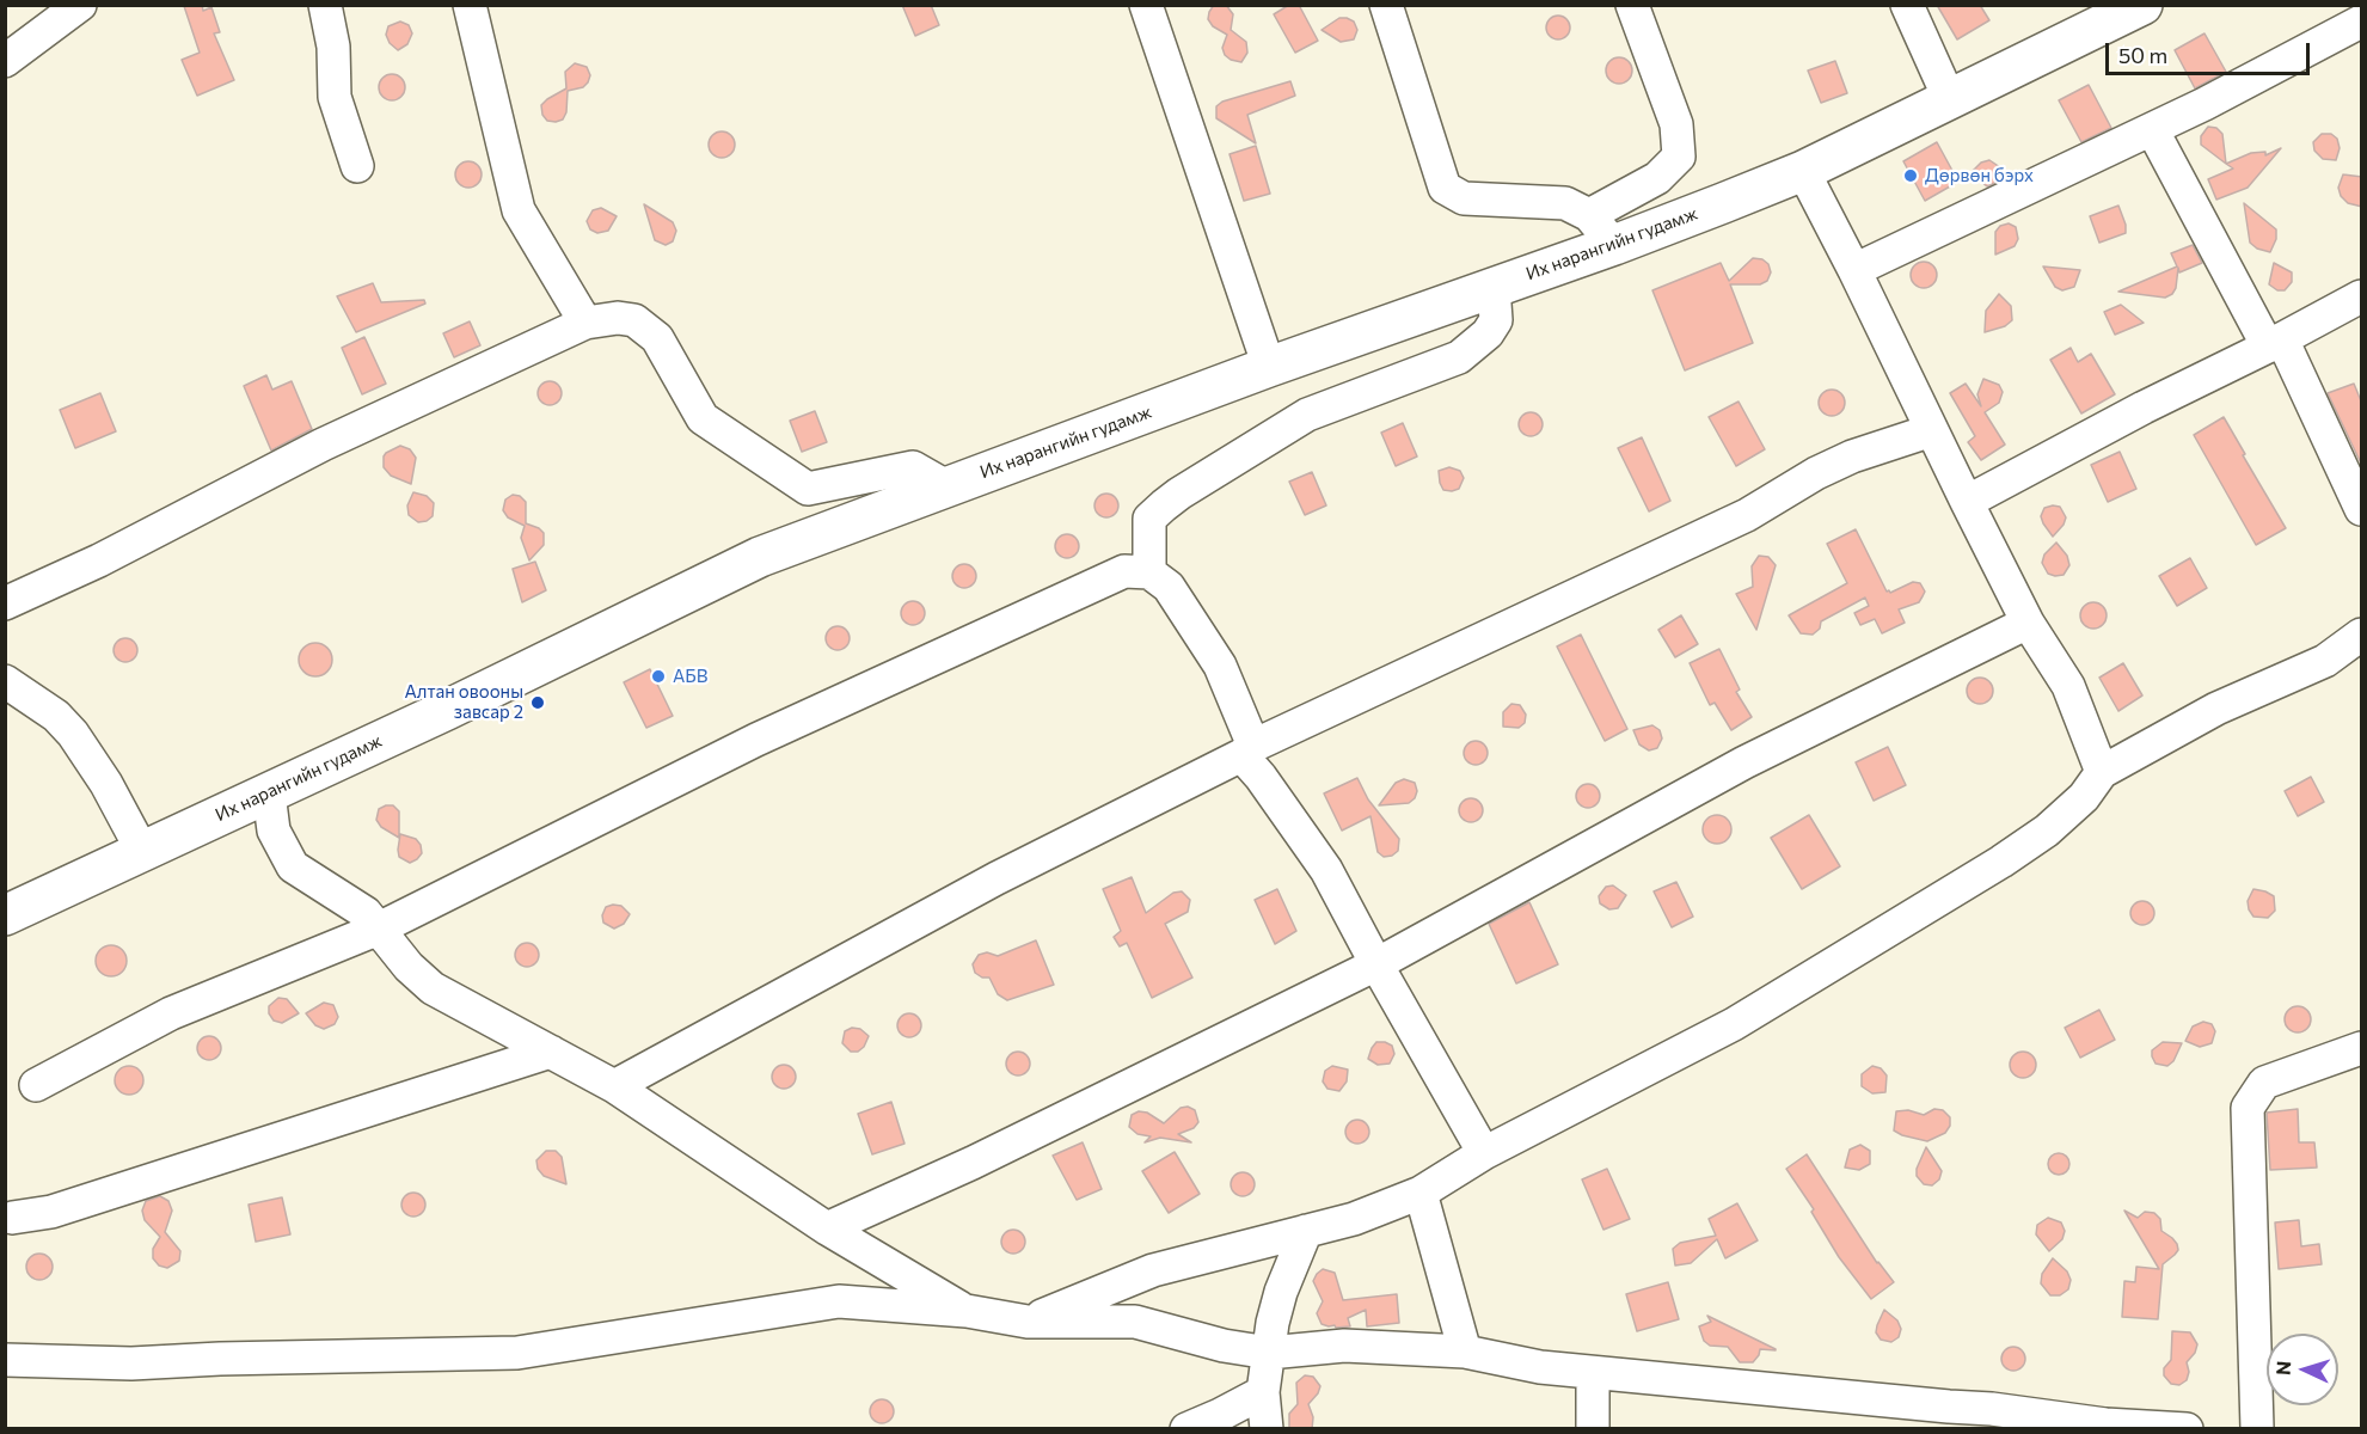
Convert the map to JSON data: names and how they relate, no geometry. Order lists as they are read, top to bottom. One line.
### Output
{"streets":{"main road":["Их нарангийн гудамж"]},"places":["Дөрвөн бэрх","АБВ","Алтан овооны завсар 2"],"scale_bar":"50 m","north":"left"}
